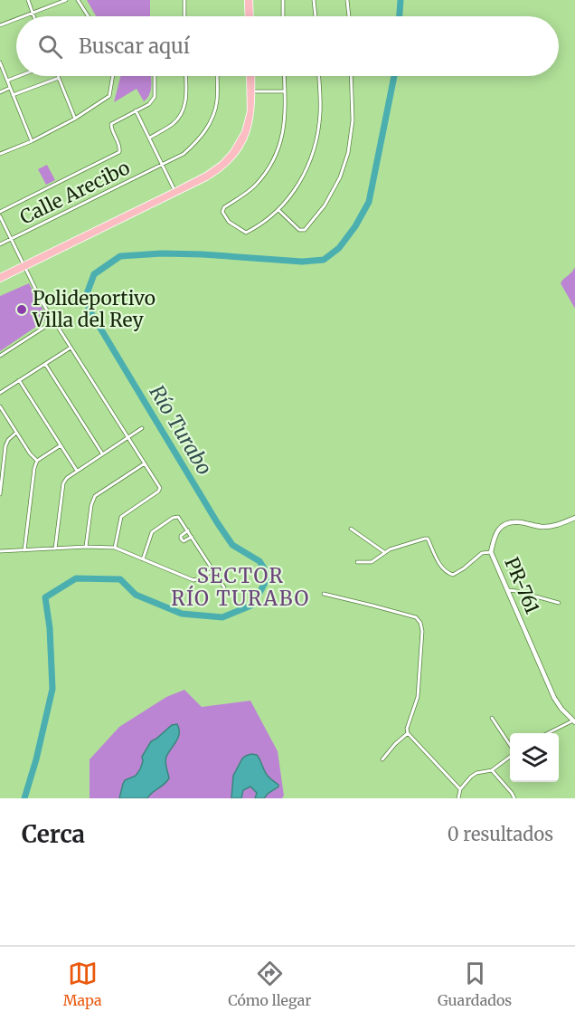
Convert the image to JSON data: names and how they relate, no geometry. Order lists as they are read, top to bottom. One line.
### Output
{"streets":{"street":["Calle Arecibo","PR-761"]},"districts":["SECTOR RÍO TURABO"],"water":["Río Turabo"],"places":["Polideportivo Villa del Rey"],"page":{"search":"Buscar aquí","heading":["Cerca","0 resultados"],"nav":["Mapa","Cómo llegar","Guardados"]}}
